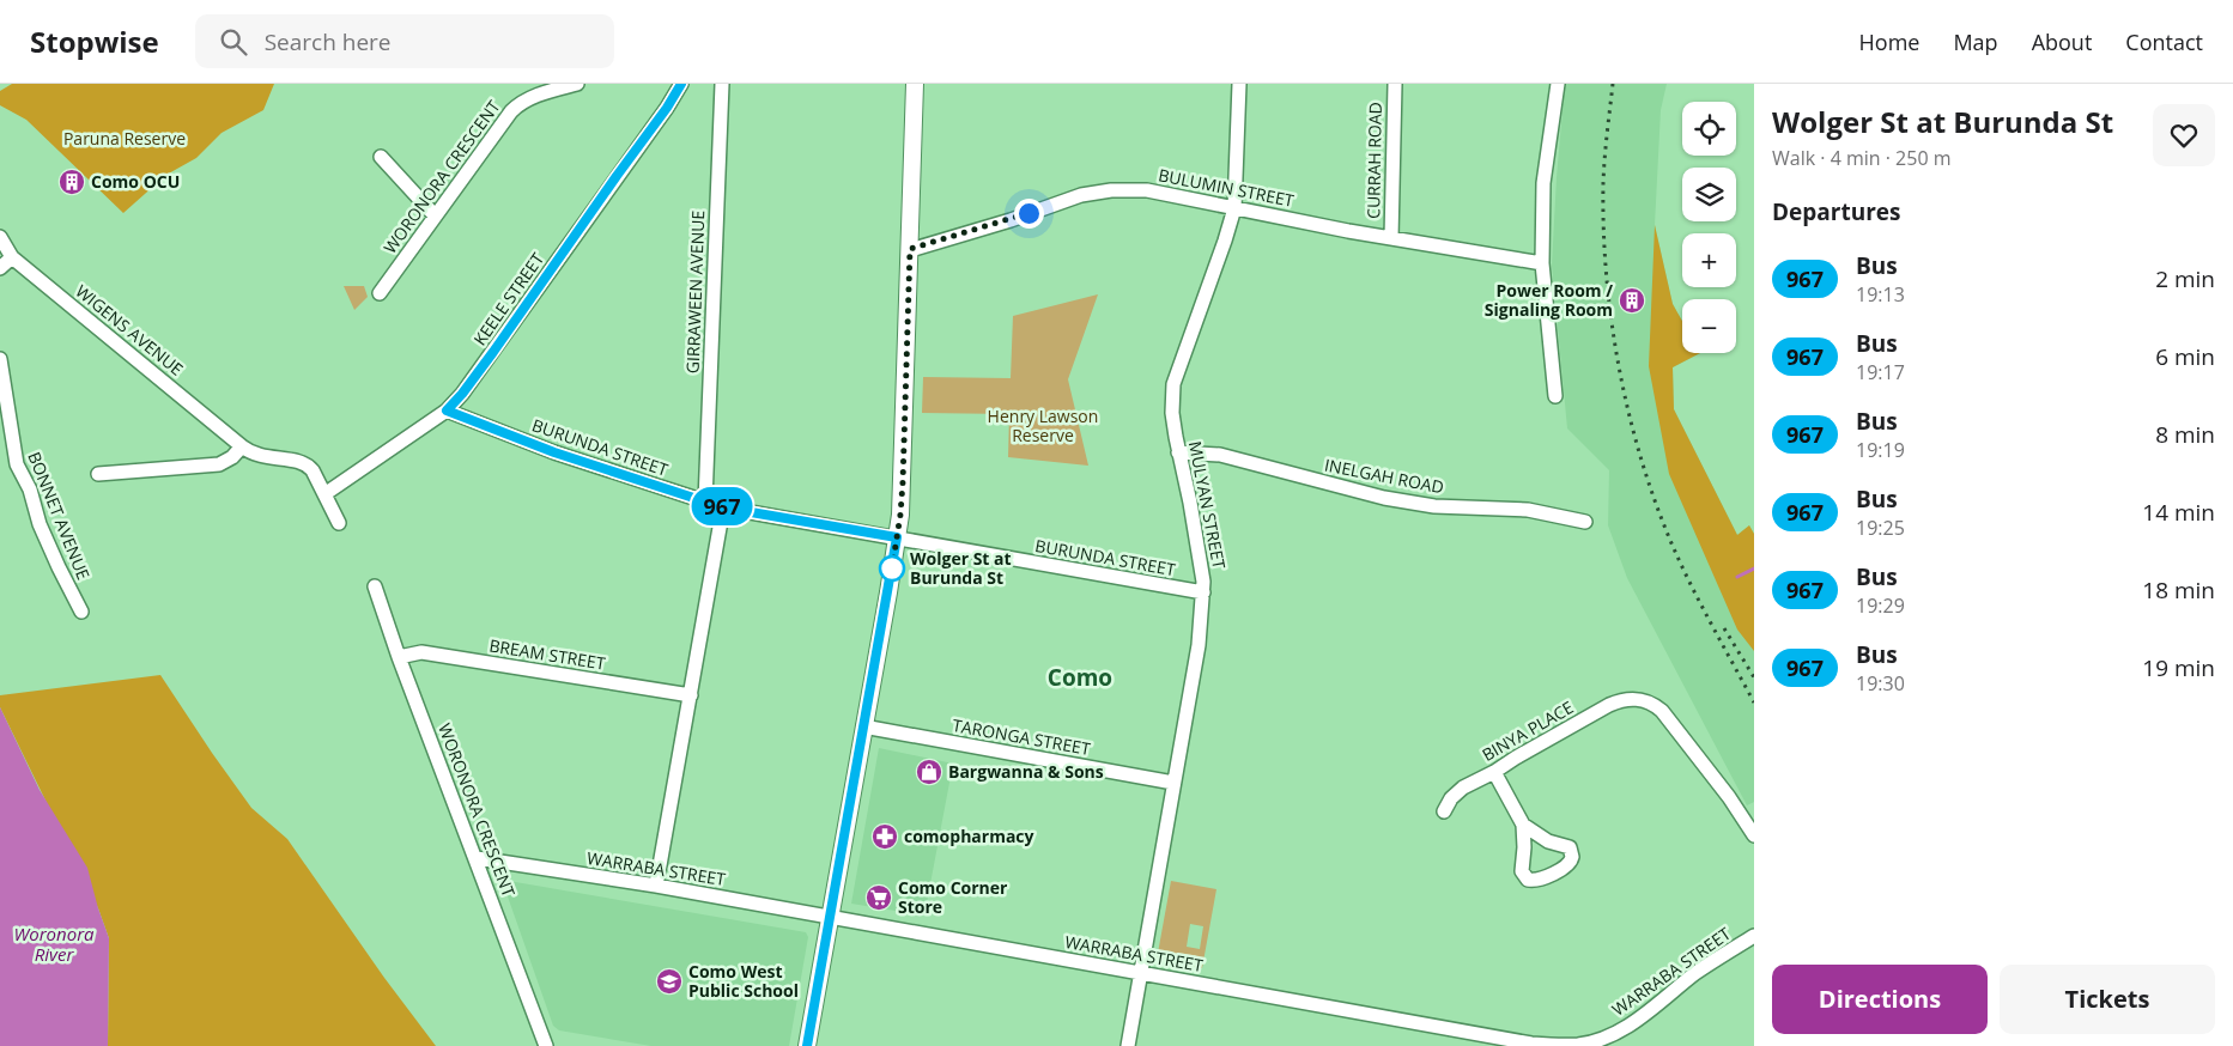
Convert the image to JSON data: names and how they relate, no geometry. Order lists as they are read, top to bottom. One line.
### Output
{"streets":{"street":["CURRAH ROAD","WORONORA CRESCENT","BULUMIN STREET","GIRRAWEEN AVENUE","KEELE STREET","WIGENS AVENUE","BURUNDA STREET","INELGAH ROAD","MULYAN STREET","BONNET AVENUE","BREAM STREET","BINYA PLACE","TARONGA STREET","WARRABA STREET"]},"crossings":[["CURRAH ROAD","BULUMIN STREET"],["WORONORA CRESCENT","BREAM STREET"],["WORONORA CRESCENT","WARRABA STREET"],["BULUMIN STREET","MULYAN STREET"],["GIRRAWEEN AVENUE","BURUNDA STREET"],["KEELE STREET","WIGENS AVENUE"],["KEELE STREET","BURUNDA STREET"],["BURUNDA STREET","MULYAN STREET"],["INELGAH ROAD","MULYAN STREET"],["MULYAN STREET","TARONGA STREET"],["MULYAN STREET","WARRABA STREET"]],"districts":["Como"],"water":["Woronora River"],"parks":["Paruna Reserve","Henry Lawson Reserve"],"places":{"building":["Como OCU","Power Room / Signaling Room"],"other":["Wolger St at Burunda St"],"shop":["Bargwanna & Sons"],"pharmacy":["comopharmacy"],"supermarket":["Como Corner Store"],"school or university":["Como West Public School"]},"lines":["bus line 967"],"page":{"header":"Stopwise","search":"Search here","nav":["Home","Map","About","Contact"],"on_map":"967","heading":[["Wolger St at Burunda St","Walk · 4 min · 250 m"],"Departures"],"map_buttons":["+","−"],"list":[{"mark":"967","name":"Bus","note":"19:13","value":"2 min"},{"mark":"967","name":"Bus","note":"19:17","value":"6 min"},{"mark":"967","name":"Bus","note":"19:19","value":"8 min"},{"mark":"967","name":"Bus","note":"19:25","value":"14 min"},{"mark":"967","name":"Bus","note":"19:29","value":"18 min"},{"mark":"967","name":"Bus","note":"19:30","value":"19 min"}],"buttons":["Directions","Tickets"]}}
